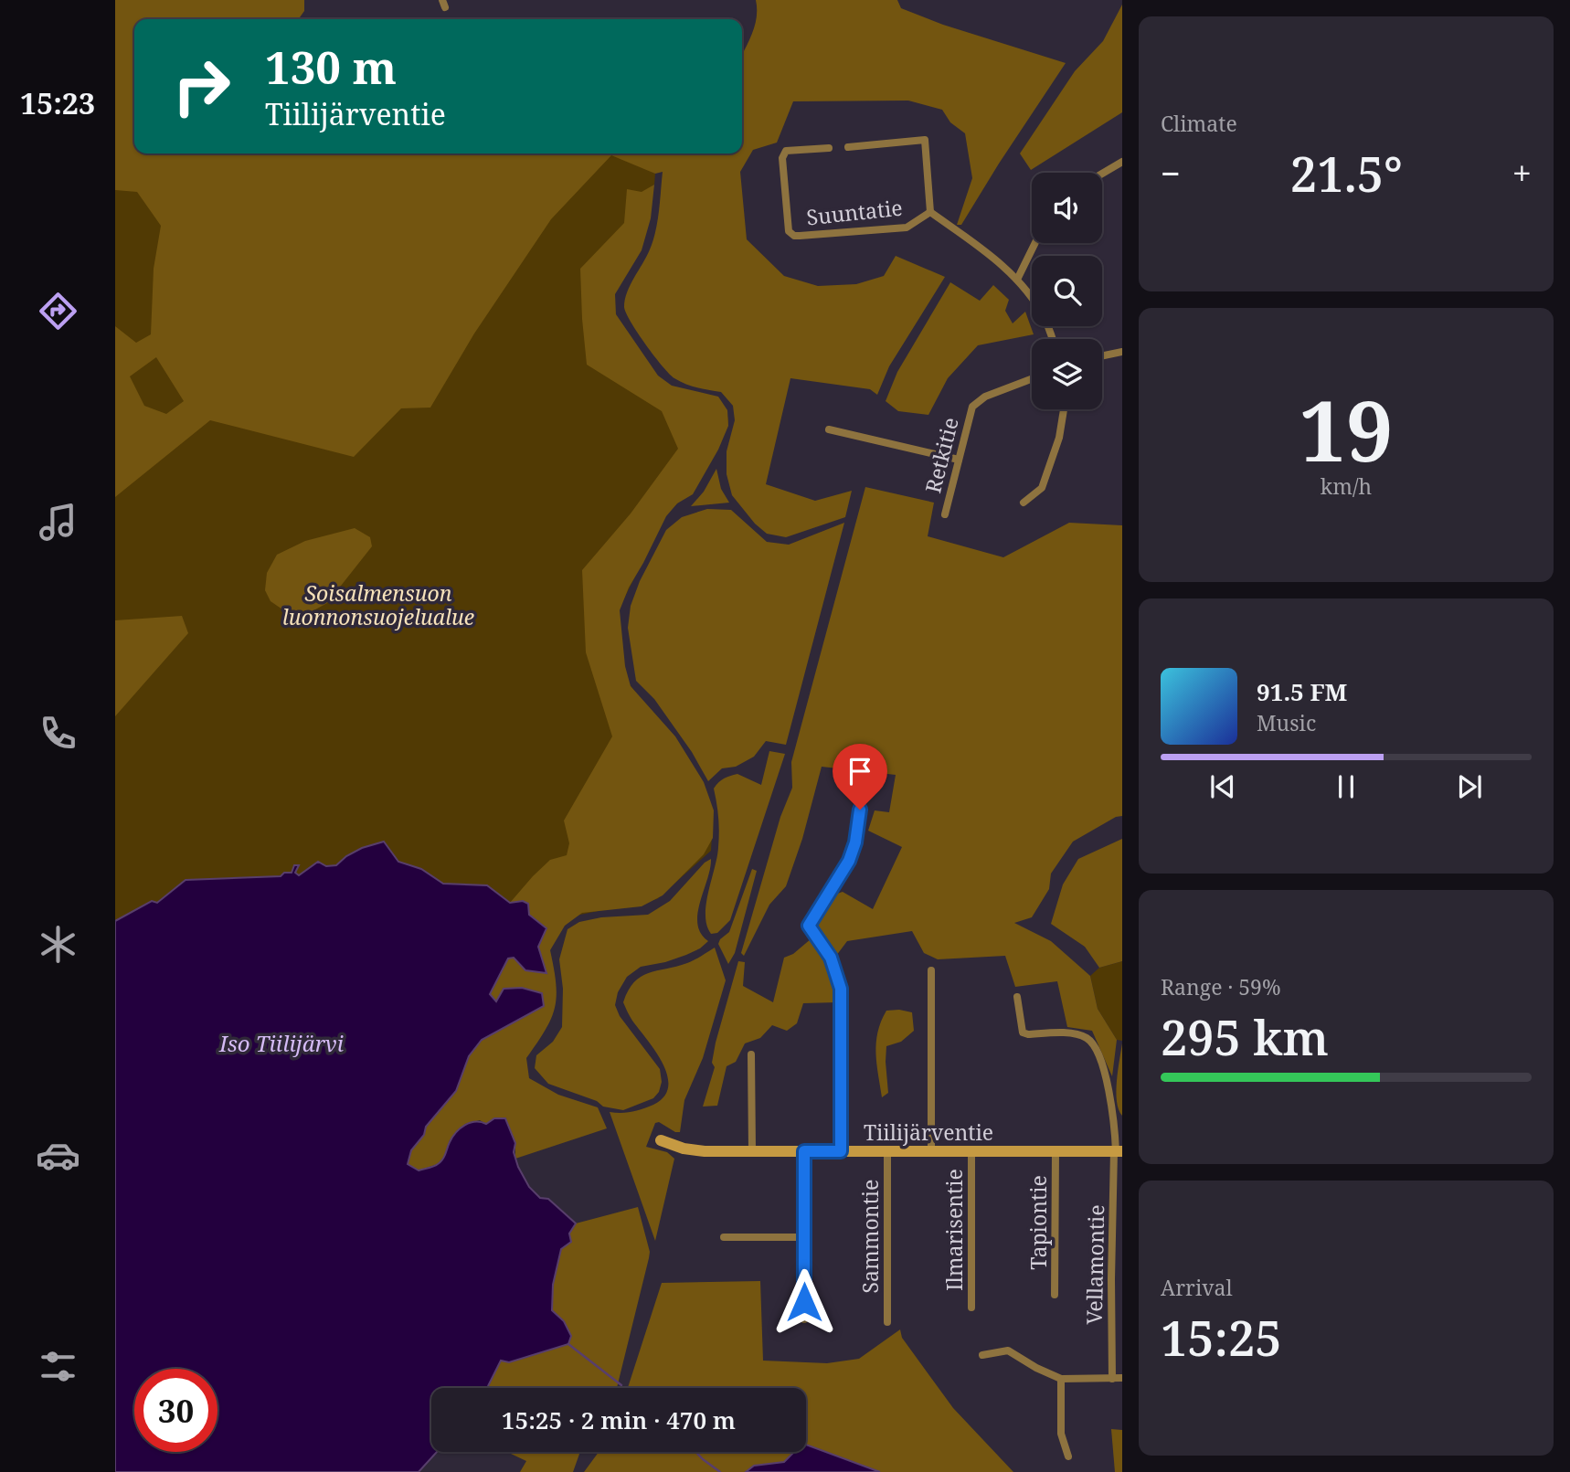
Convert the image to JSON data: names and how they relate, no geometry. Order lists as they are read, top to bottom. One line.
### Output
{"streets":{"street":["Suuntatie","Retkitie","Tiilijärventie","Tapiontie","Ilmarisentie","Sammontie","Vellamontie"]},"crossings":[["Tiilijärventie","Tapiontie"],["Tiilijärventie","Ilmarisentie"],["Tiilijärventie","Sammontie"],["Tiilijärventie","Vellamontie"]],"water":["Iso Tiilijärvi"],"parks":["Soisalmensuon luonnonsuojelualue"],"page":{"tabs":"15:23","tile":["Climate",["19","km/h"],["Range · 59%","295 km"],["Arrival","15:25"]],"turn":["130 m","Tiilijärventie"],"heat":["−","21.5°","+"],"song":["91.5 FM","Music"],"limit":"30","trip":"15:25 · 2 min · 470 m"}}
